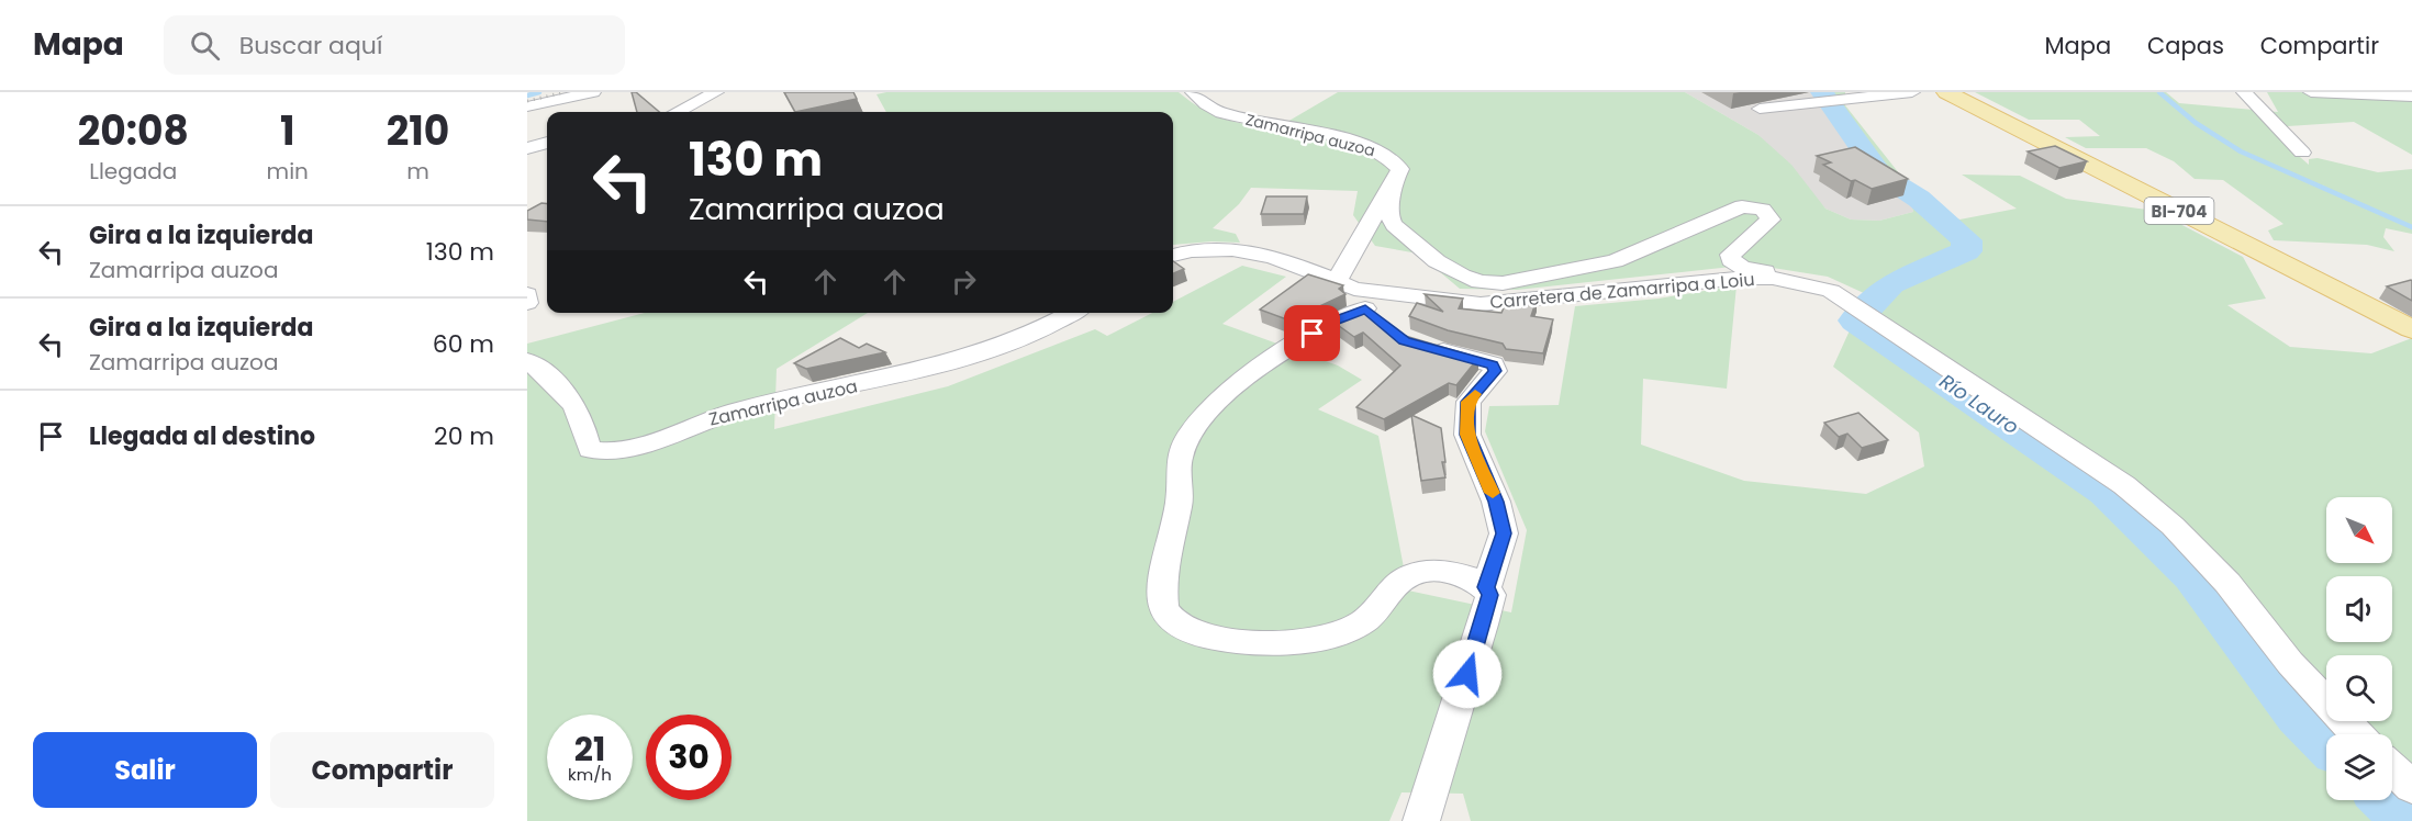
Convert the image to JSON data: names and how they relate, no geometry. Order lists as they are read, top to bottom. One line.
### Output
{"streets":{"main road":["BI-704"],"street":["Zamarripa auzoa","Carretera de Zamarripa a Loiu"]},"water":["Río Lauro"],"north":"bottom right","page":{"header":"Mapa","search":"Buscar aquí","nav":["Mapa","Capas","Compartir"],"eta":["20:08","Llegada","1","min","210","m"],"turn":["130 m","Zamarripa auzoa"],"list":[{"name":"Gira a la izquierda","note":"Zamarripa auzoa","value":"130 m"},{"name":"Gira a la izquierda","note":"Zamarripa auzoa","value":"60 m"},{"name":"Llegada al destino","value":"20 m"}],"speed":"21 km/h","limit":"30","buttons":["Salir","Compartir"]}}
